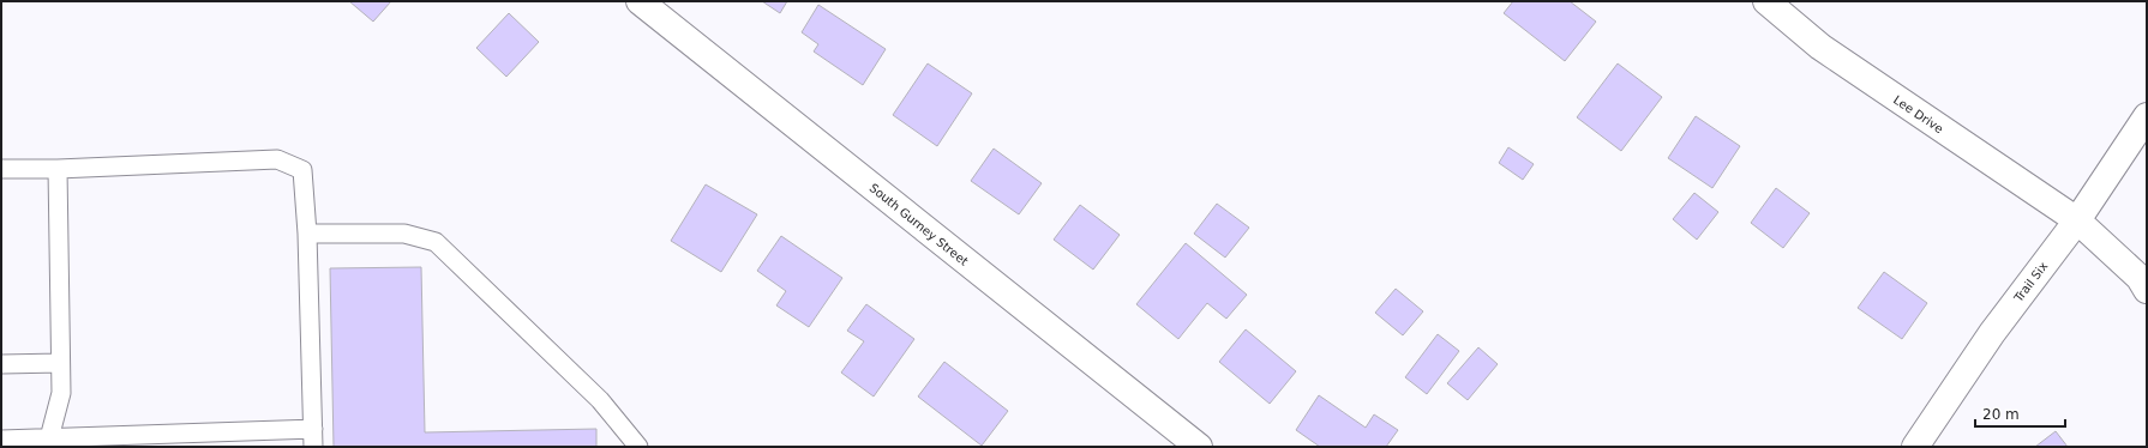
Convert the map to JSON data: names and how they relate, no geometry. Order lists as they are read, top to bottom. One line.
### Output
{"streets":{"street":["Lee Drive","South Gurney Street","Trail Six"]},"crossings":[["Lee Drive","Trail Six"]],"scale_bar":"20 m"}
